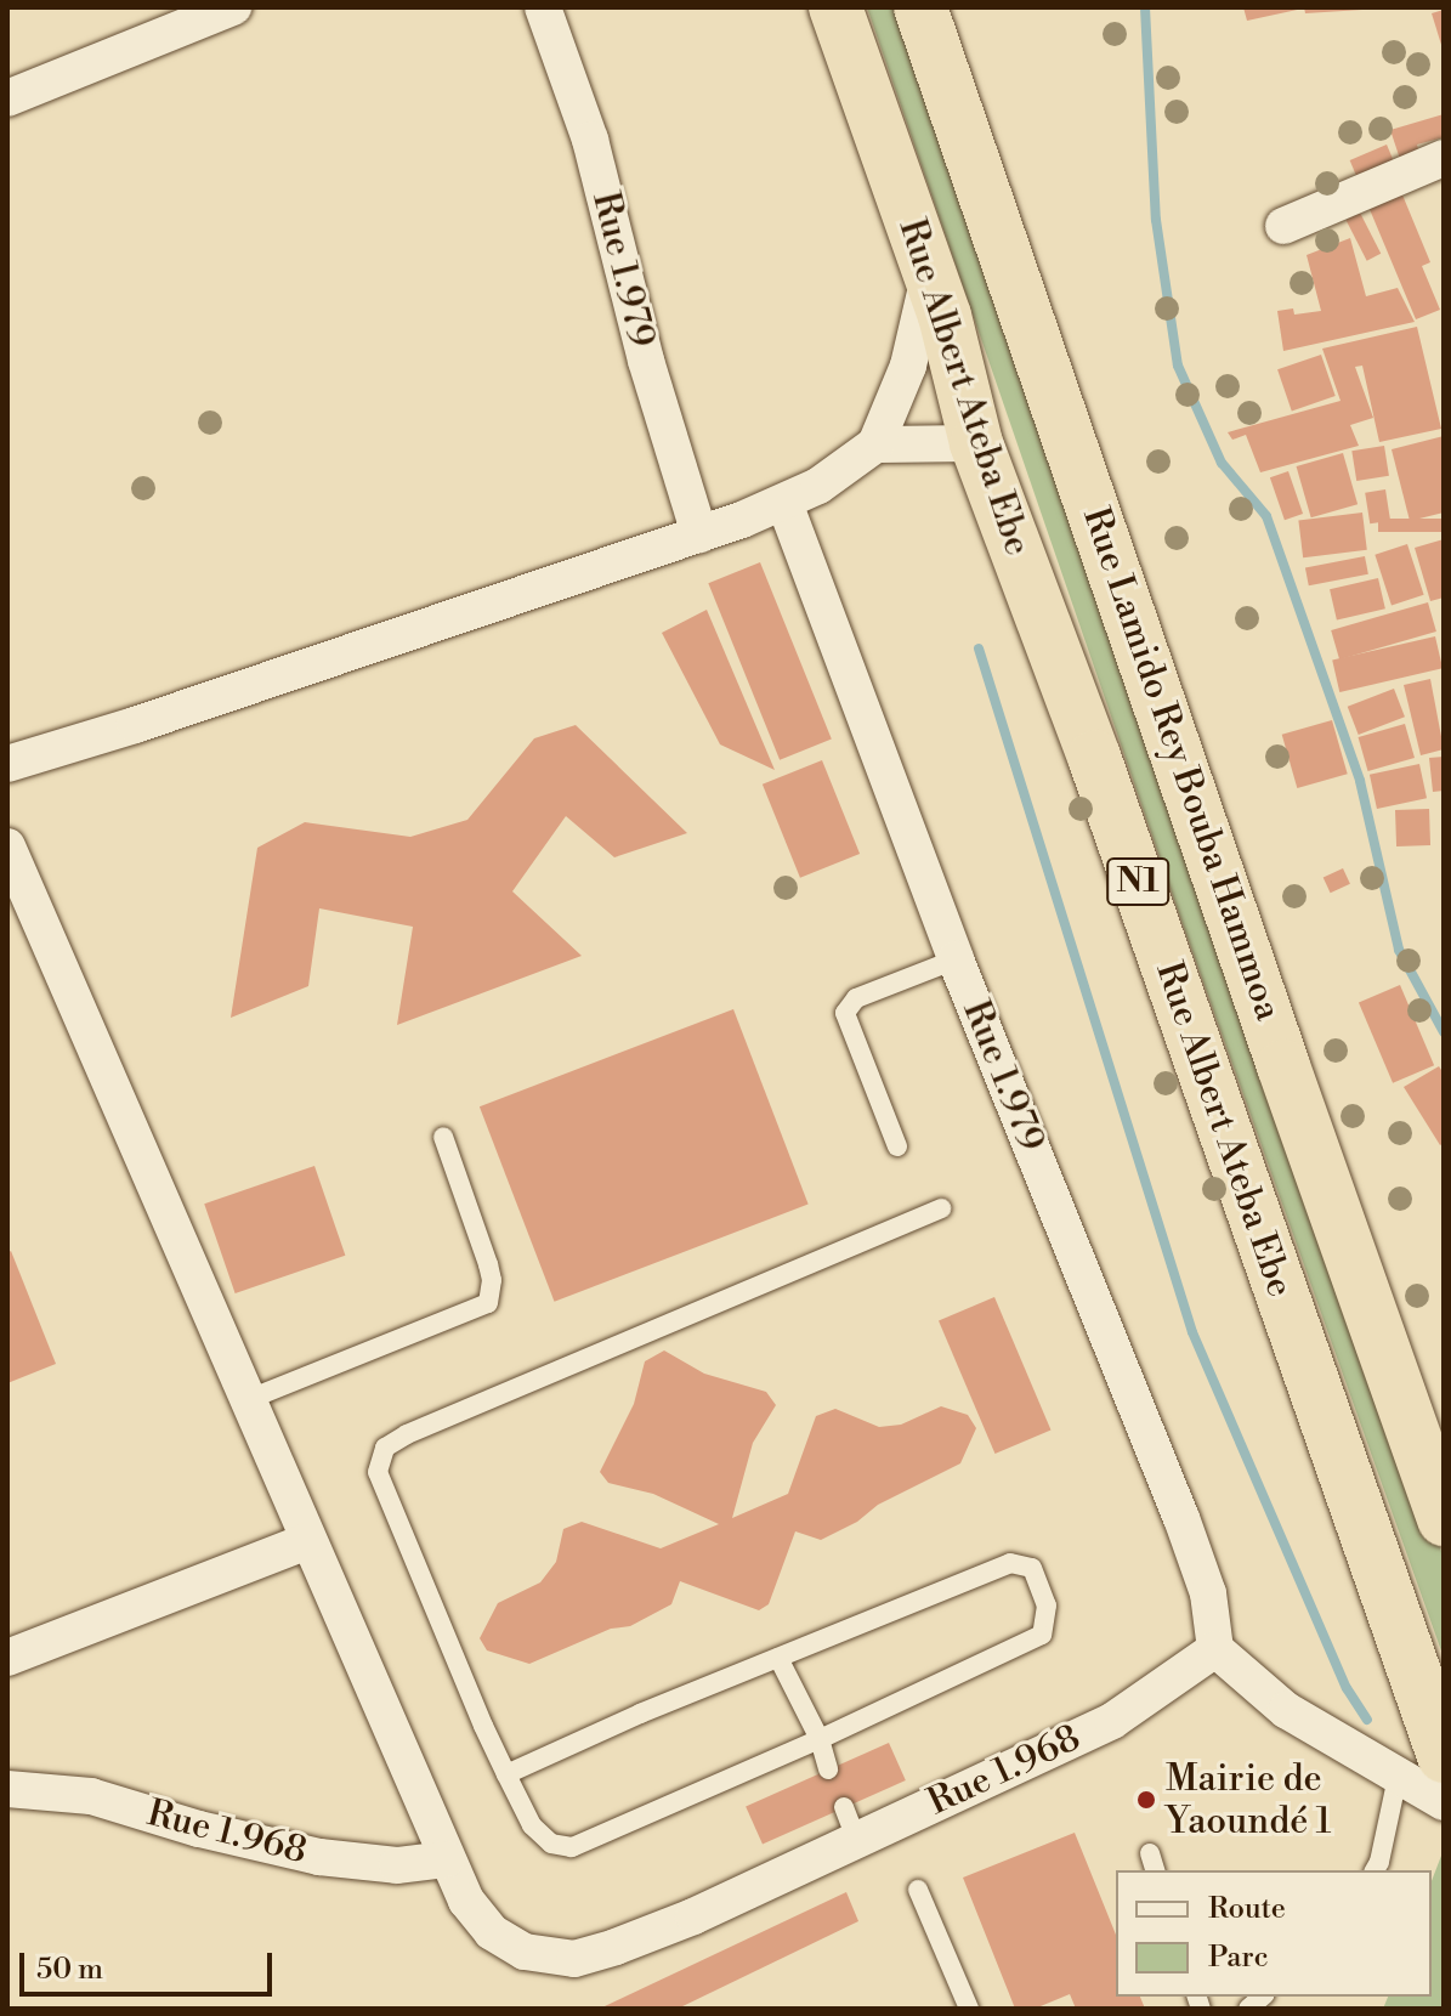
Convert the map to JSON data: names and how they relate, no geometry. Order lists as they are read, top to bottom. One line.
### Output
{"streets":{"highway":["Rue Albert Ateba Ebe","Rue Lamido Rey Bouba Hammoa","N1"],"street":["Rue 1.979","Rue 1.968"]},"crossings":[["Rue 1.979","Rue 1.968"]],"places":["Mairie de Yaoundé 1"],"legend":["Route","Parc"],"scale_bar":"50 m"}
